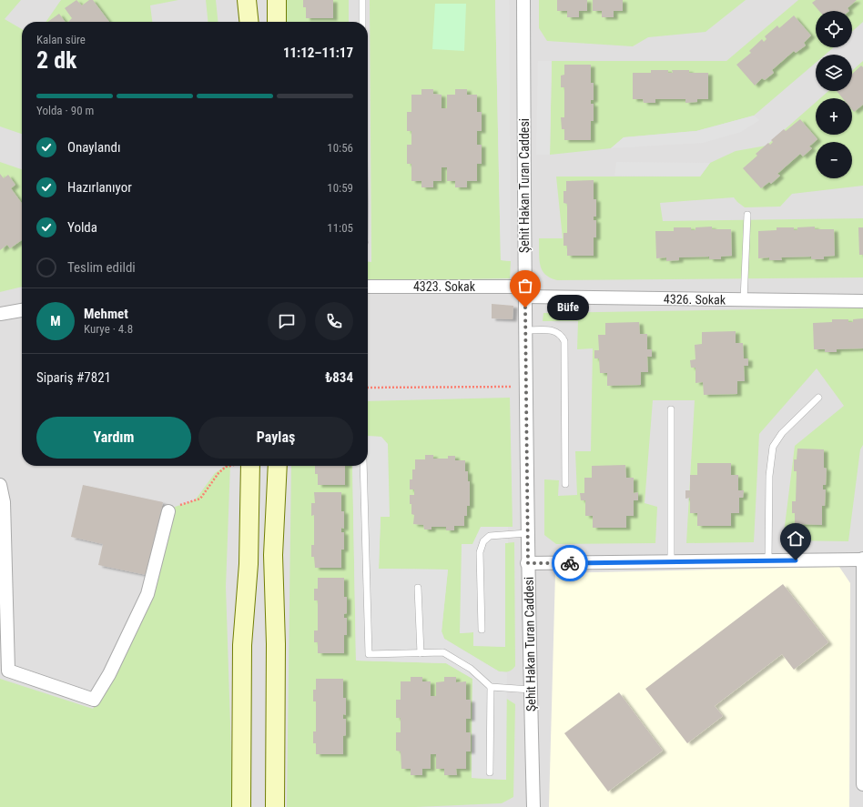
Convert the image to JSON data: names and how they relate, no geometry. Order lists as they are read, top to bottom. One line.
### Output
{"streets":{"street":["Şehit Hakan Turan Caddesi","4323. Sokak","4326. Sokak"]},"crossings":[["Şehit Hakan Turan Caddesi","4323. Sokak"],["Şehit Hakan Turan Caddesi","4326. Sokak"],["4323. Sokak","4326. Sokak"]],"places":["Büfe"],"page":{"map_buttons":["+","−"],"heading":["2 dk","Kalan süre","11:12–11:17"],"panel":["Mehmet","Kurye · 4.8","Sipariş #7821","₺834"],"bar":"Yolda · 90 m","list":[["Onaylandı","10:56"],["Hazırlanıyor","10:59"],["Yolda","11:05"],"Teslim edildi"],"bubble":"Büfe","round":"M","buttons":["Yardım","Paylaş"]}}
